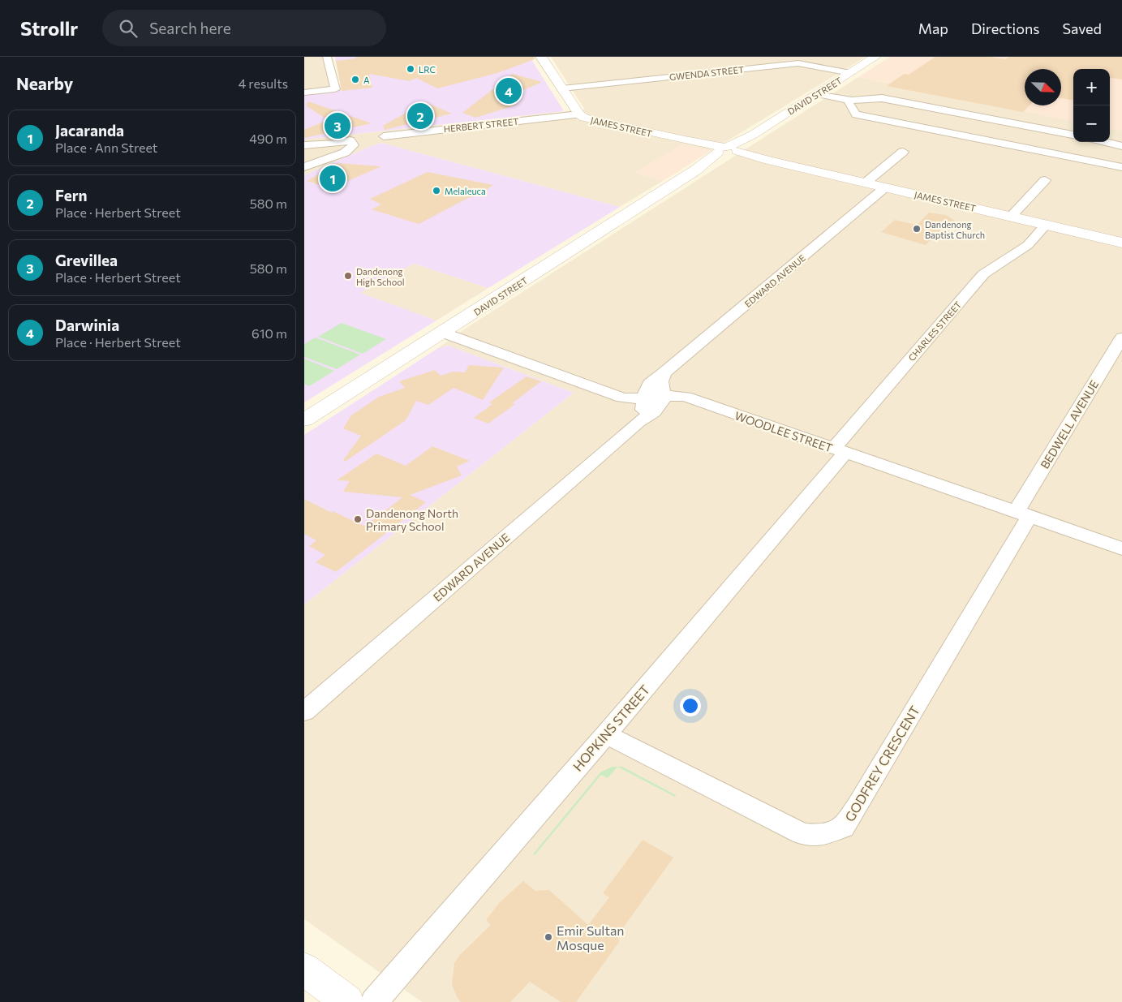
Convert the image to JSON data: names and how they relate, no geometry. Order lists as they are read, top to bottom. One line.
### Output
{"streets":{"main road":["DAVID STREET","JAMES STREET"],"street":["GWENDA STREET","HERBERT STREET","EDWARD AVENUE","CHARLES STREET","BEDWELL AVENUE","WOODLEE STREET","HOPKINS STREET","GODFREY CRESCENT"]},"crossings":[["GWENDA STREET","DAVID STREET"],["GWENDA STREET","JAMES STREET"],["DAVID STREET","JAMES STREET"],["DAVID STREET","WOODLEE STREET"],["HERBERT STREET","JAMES STREET"],["JAMES STREET","EDWARD AVENUE"],["JAMES STREET","CHARLES STREET"],["EDWARD AVENUE","WOODLEE STREET"],["CHARLES STREET","WOODLEE STREET"],["CHARLES STREET","HOPKINS STREET"],["BEDWELL AVENUE","WOODLEE STREET"],["BEDWELL AVENUE","GODFREY CRESCENT"],["WOODLEE STREET","HOPKINS STREET"],["WOODLEE STREET","GODFREY CRESCENT"],["HOPKINS STREET","GODFREY CRESCENT"]],"places":["LRC","A","Melaleuca","Dandenong Baptist Church","Dandenong High School","Dandenong North Primary School","Emir Sultan Mosque"],"north":"bottom right","page":{"header":"Strollr","search":"Search here","nav":["Map","Directions","Saved"],"heading":["Nearby","4 results"],"map_buttons":["+","−"],"pins":["4","2","3","1"],"list":[{"mark":"1","name":"Jacaranda","note":"Place · Ann Street","value":"490 m"},{"mark":"2","name":"Fern","note":"Place · Herbert Street","value":"580 m"},{"mark":"3","name":"Grevillea","note":"Place · Herbert Street","value":"580 m"},{"mark":"4","name":"Darwinia","note":"Place · Herbert Street","value":"610 m"}]}}
